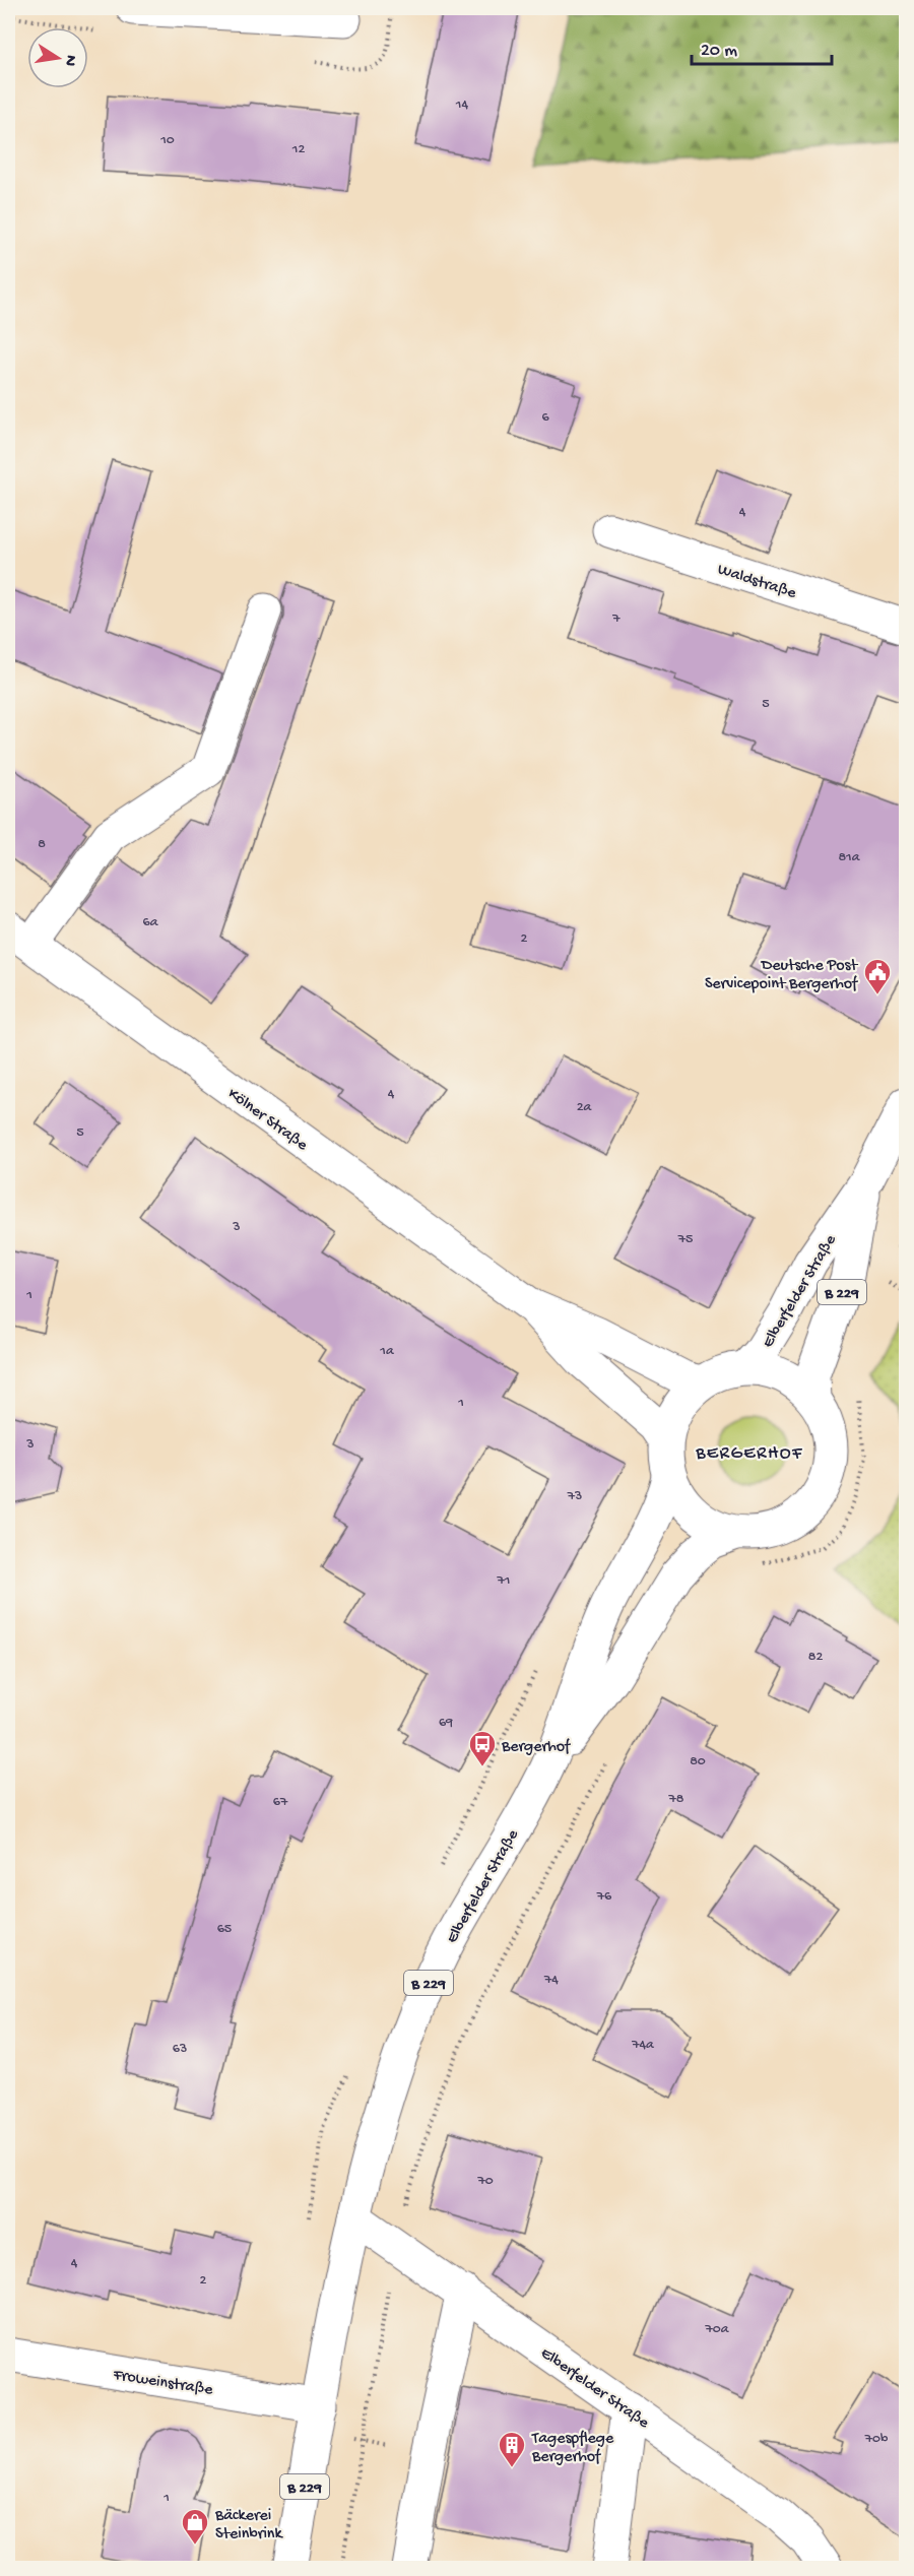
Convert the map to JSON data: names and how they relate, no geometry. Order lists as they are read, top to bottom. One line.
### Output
{"streets":{"main road":["Waldstraße","Kölner Straße","Elberfelder Straße","B 229","Froweinstraße"]},"crossings":[["Kölner Straße","Elberfelder Straße"],["Kölner Straße","B 229"],["Elberfelder Straße","B 229"],["Elberfelder Straße","Froweinstraße"]],"districts":["BERGERHOF"],"places":{"public building":["Deutsche Post Servicepoint Bergerhof"],"bus stop":["Bergerhof"],"building":["Tagespflege Bergerhof"],"shop":["Bäckerei Steinbrink"]},"house_numbers":["14","10","12","6","4","7","5","8","81a","6a","2","4","2a","5","3","75","1","1a","1","3","73","71","82","69","80","78","67","76","65","74","74a","63","70","4","2","70a","70b","1"],"scale_bar":"20 m","north":"right"}
